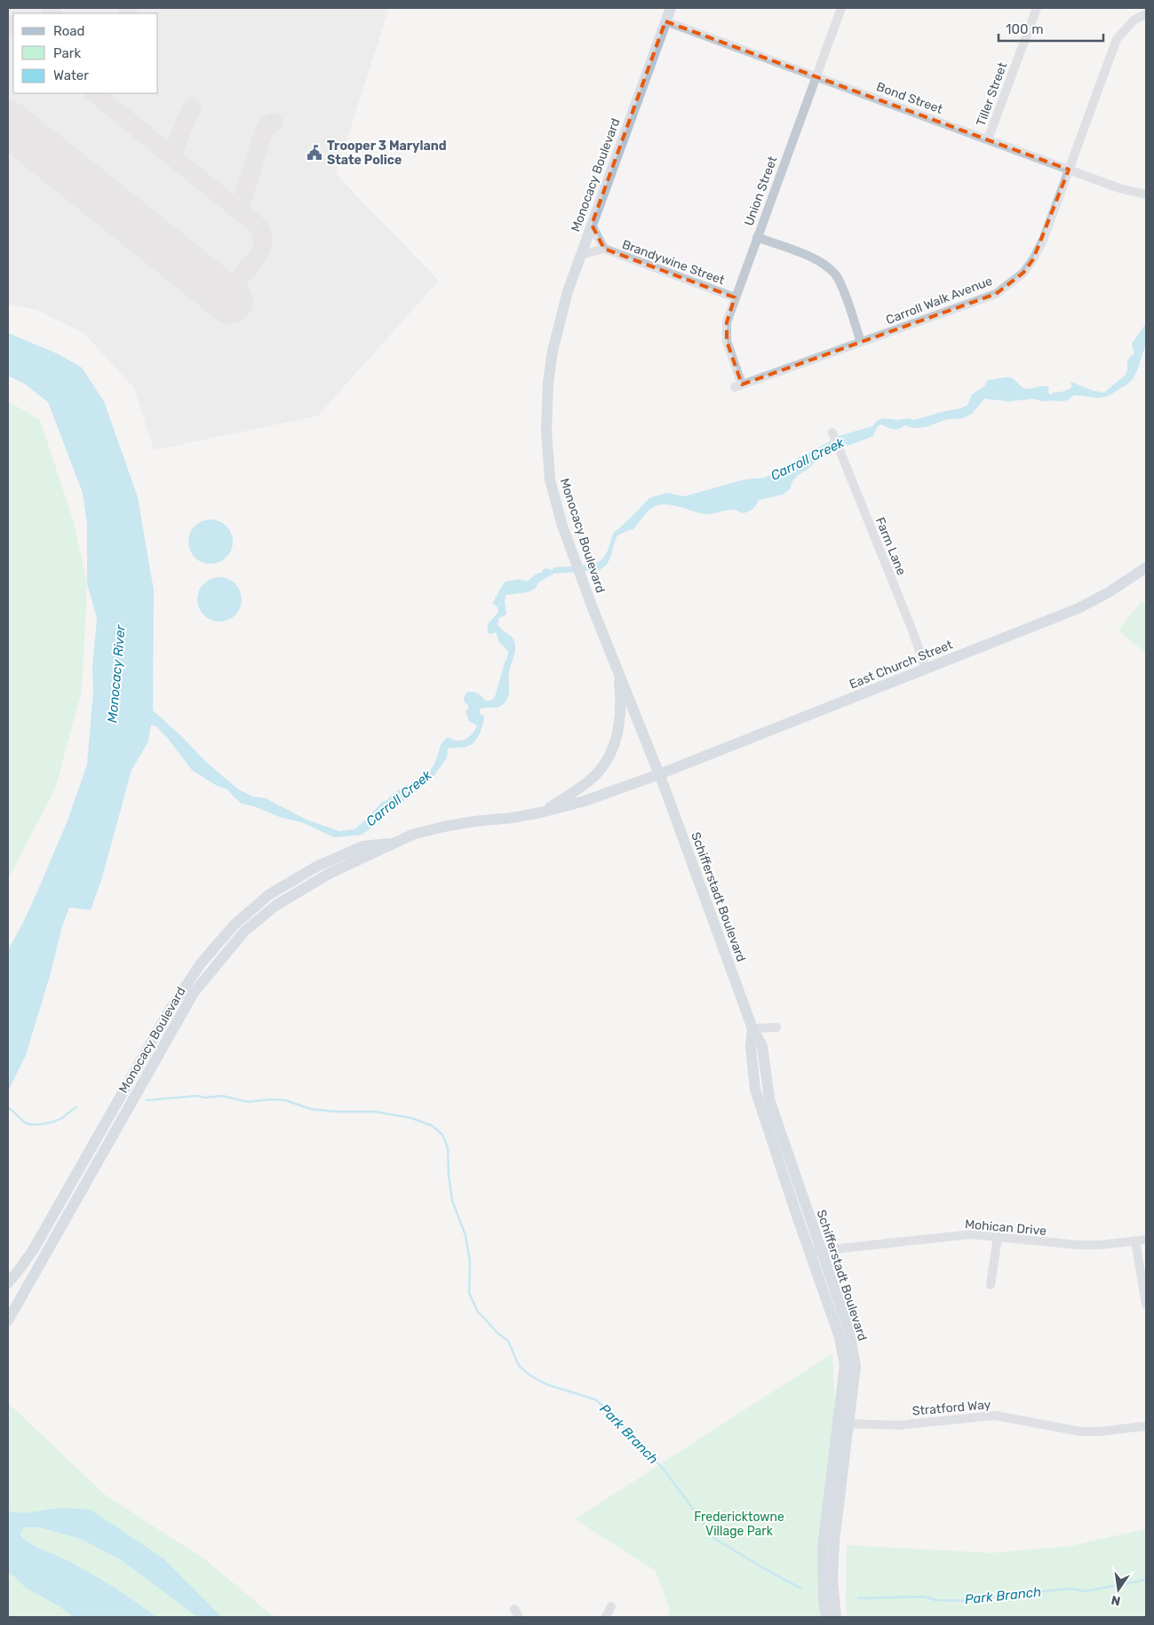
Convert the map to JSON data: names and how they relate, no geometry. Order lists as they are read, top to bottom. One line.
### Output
{"streets":{"main road":["Monocacy Boulevard","East Church Street","Schifferstadt Boulevard"],"street":["Tiller Street","Bond Street","Union Street","Brandywine Street","Carroll Walk Avenue","Farm Lane","Mohican Drive","Stratford Way"]},"crossings":[["Tiller Street","Bond Street"],["Bond Street","Monocacy Boulevard"],["Bond Street","Union Street"],["Bond Street","Carroll Walk Avenue"],["Monocacy Boulevard","Brandywine Street"],["Monocacy Boulevard","East Church Street"],["Monocacy Boulevard","Schifferstadt Boulevard"],["Union Street","Brandywine Street"],["Union Street","Carroll Walk Avenue"],["Farm Lane","East Church Street"],["East Church Street","Schifferstadt Boulevard"],["Schifferstadt Boulevard","Mohican Drive"],["Schifferstadt Boulevard","Stratford Way"]],"water":["Carroll Creek","Monocacy River","Park Branch"],"parks":["Fredericktowne Village Park"],"places":{"public building":["Trooper 3 Maryland State Police"]},"legend":["Road","Park","Water"],"scale_bar":"100 m","north":"bottom"}
